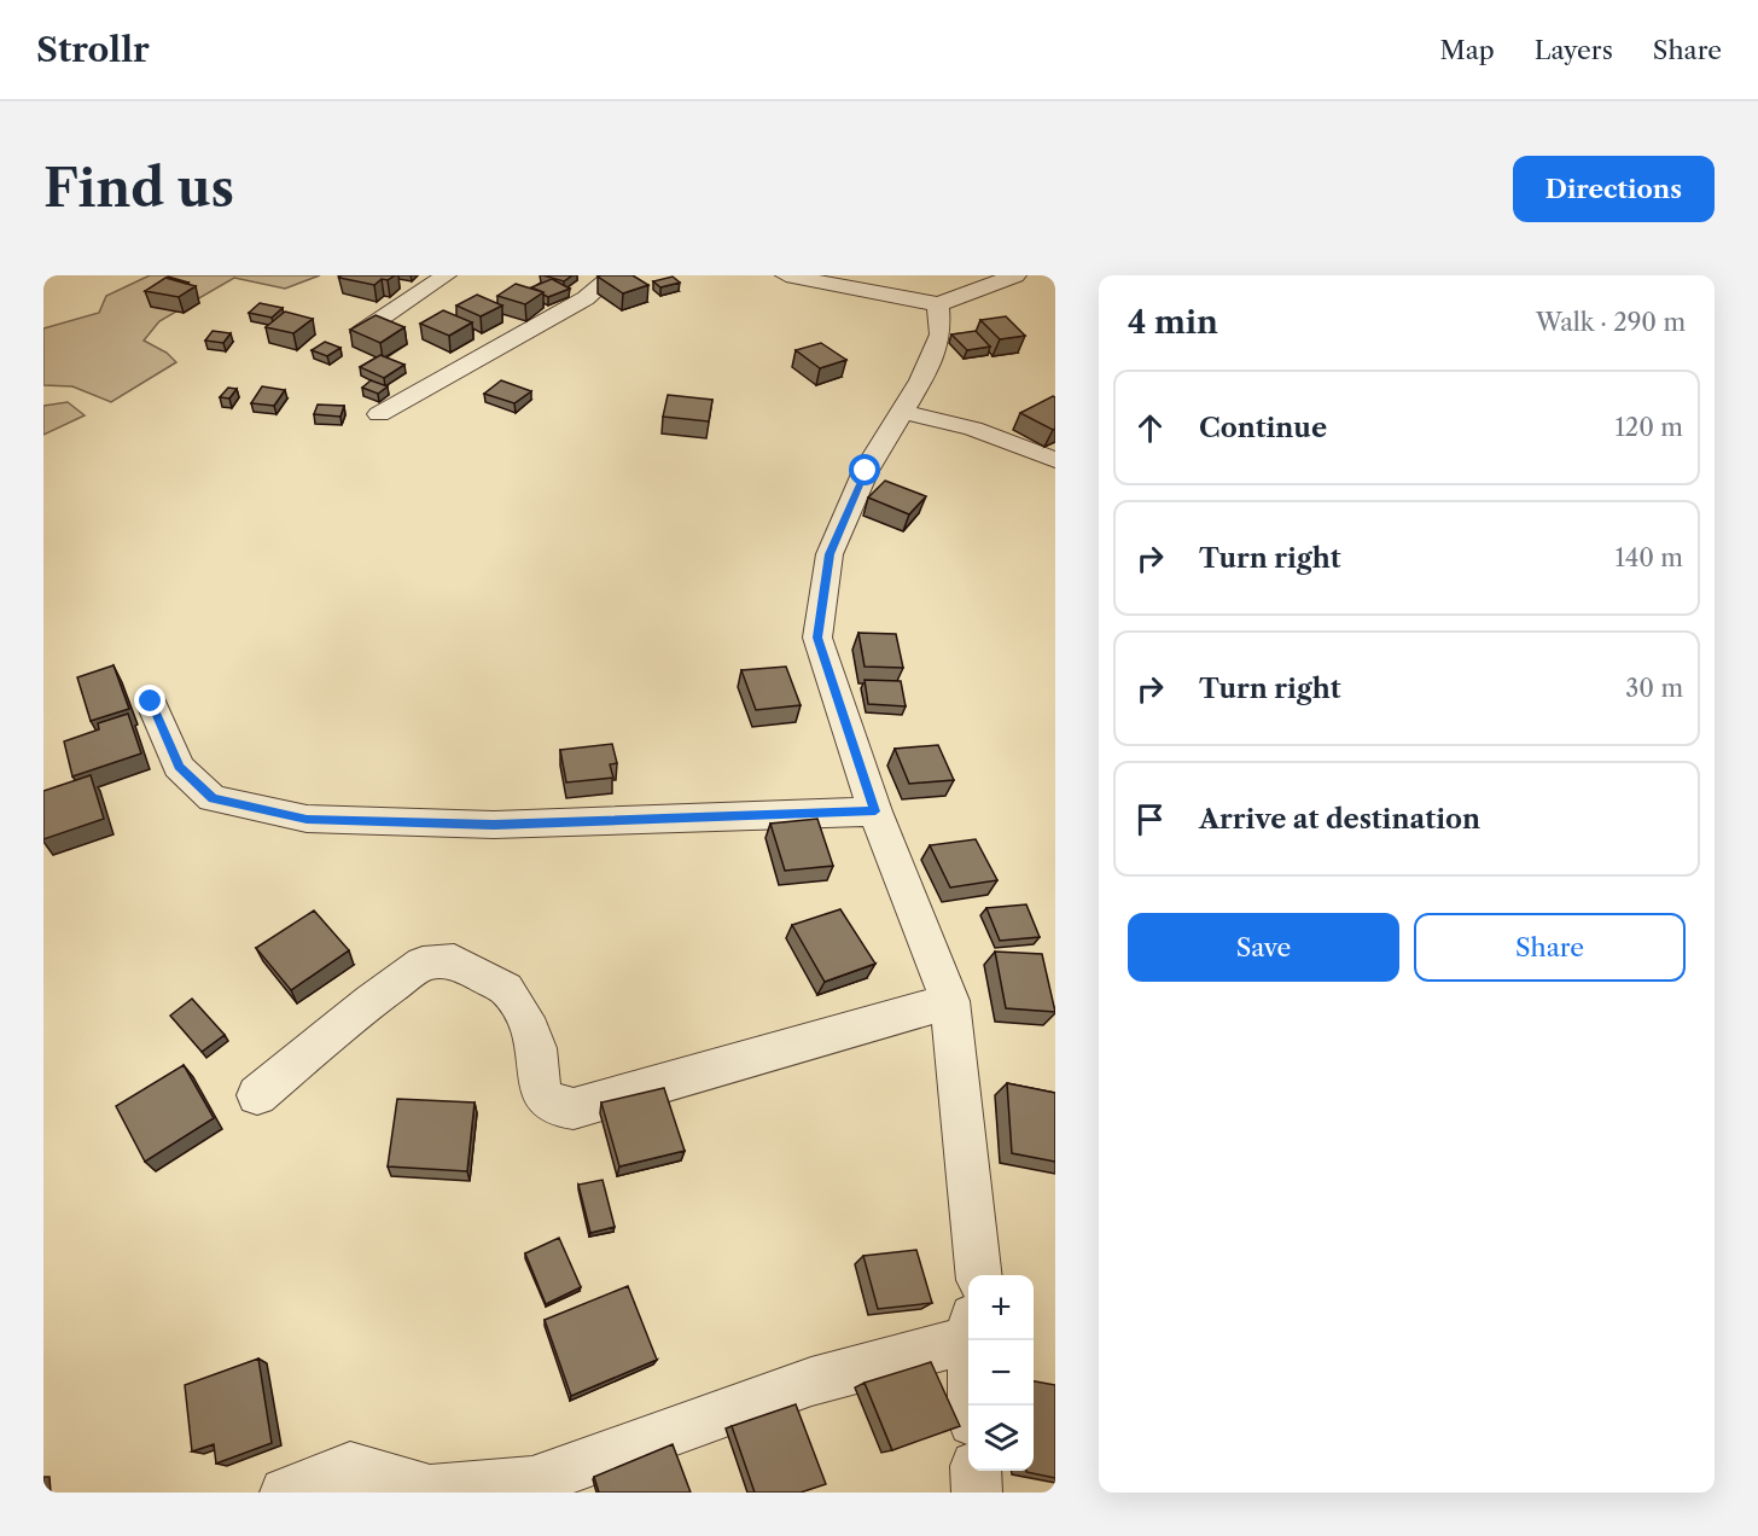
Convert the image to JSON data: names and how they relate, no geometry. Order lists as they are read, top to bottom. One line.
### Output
{"page":{"header":"Strollr","nav":["Map","Layers","Share"],"buttons":["Directions",["Save","Share"]],"title":"Find us","heading":["4 min","Walk · 290 m"],"list":[["Continue","120 m"],["Turn right","140 m"],["Turn right","30 m"],"Arrive at destination"],"map_buttons":["+","−"]}}
